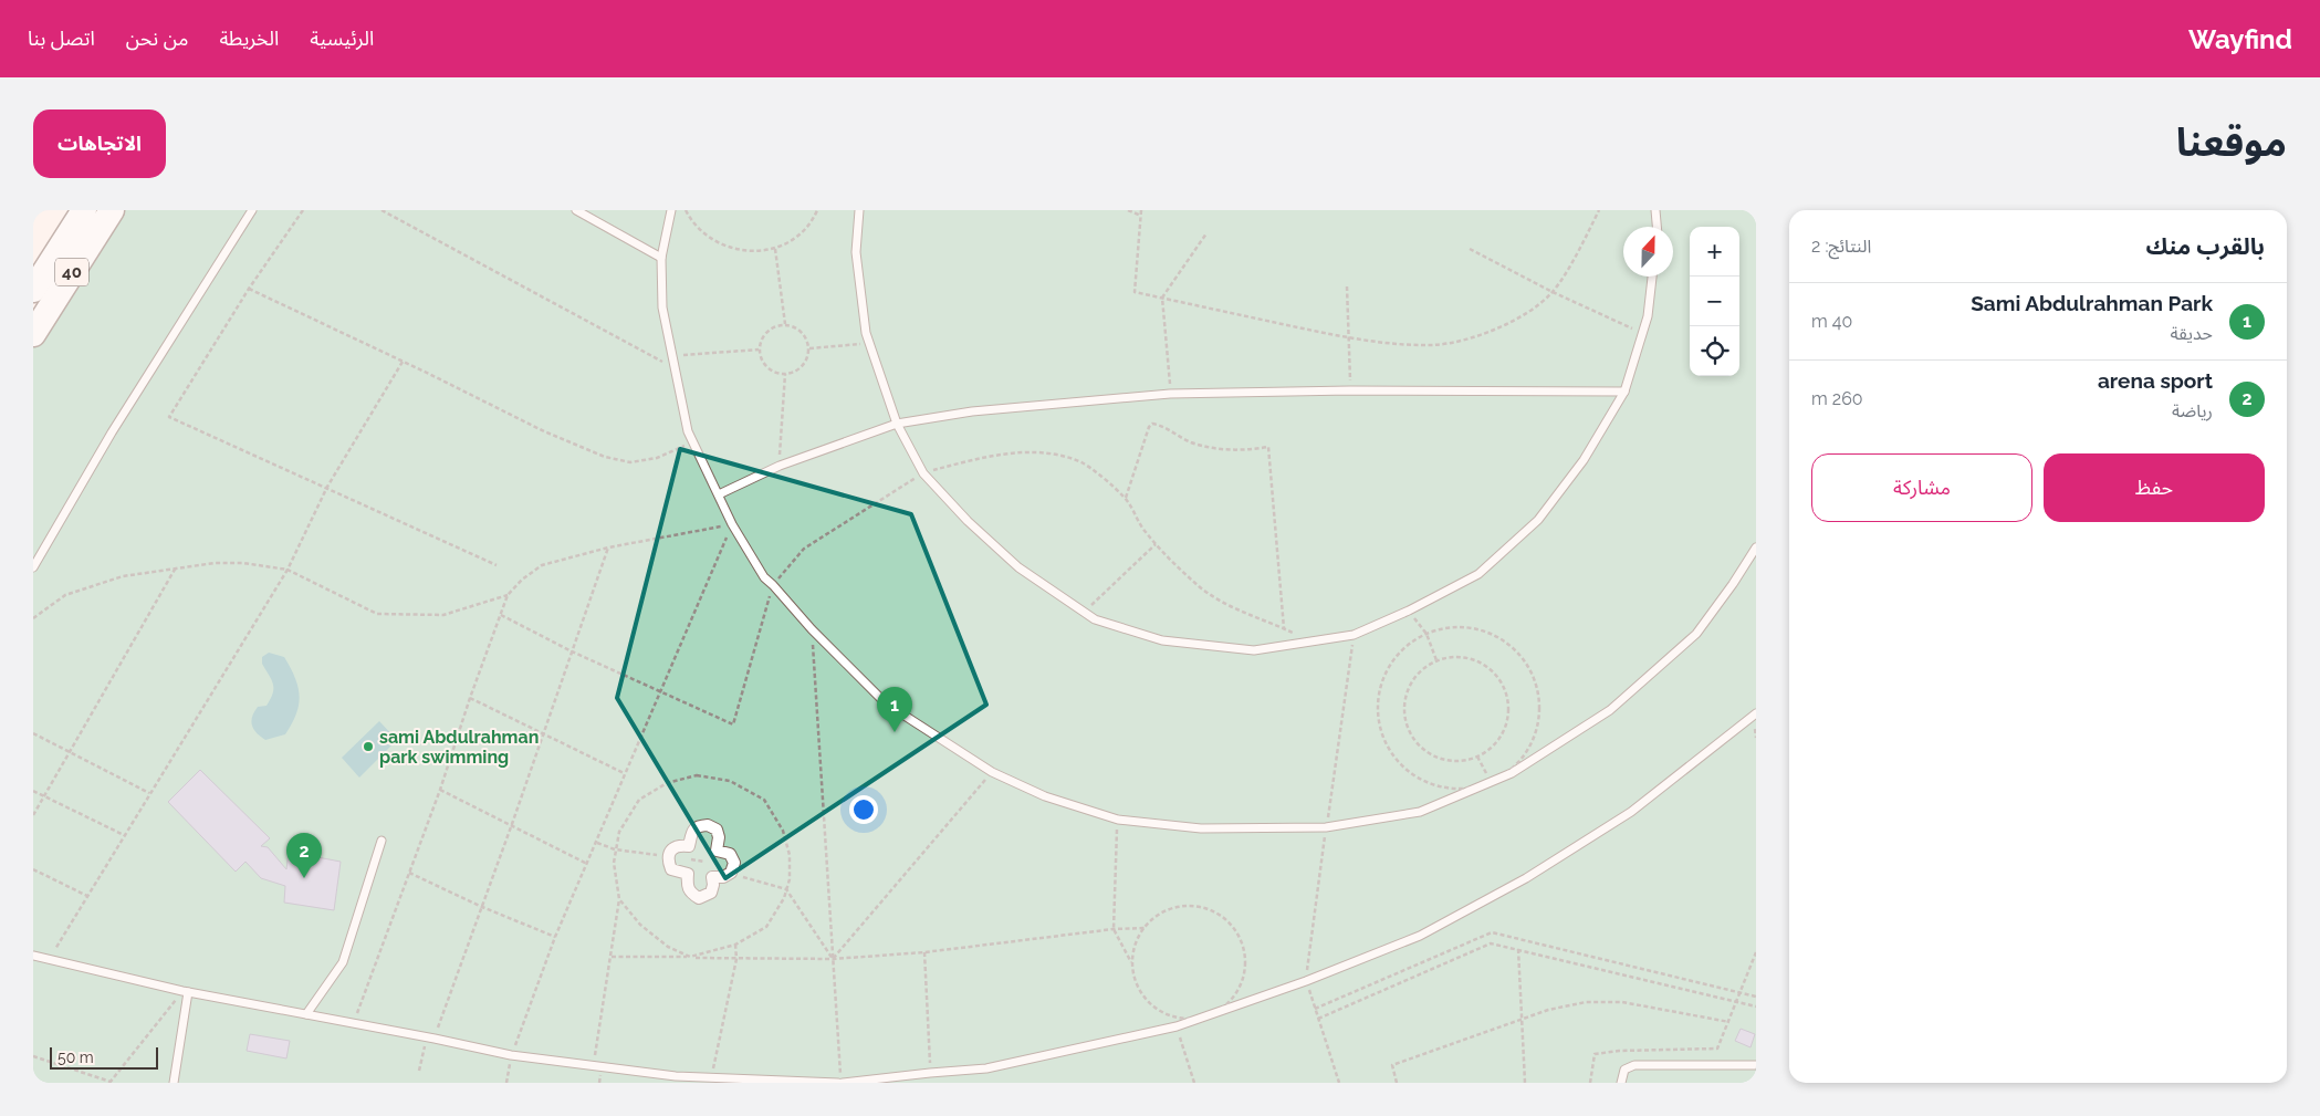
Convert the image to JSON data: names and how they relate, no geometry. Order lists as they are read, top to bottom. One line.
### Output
{"streets":{"main road":["40"]},"places":["sami Abdulrahman park swimming"],"scale_bar":"50 m","north":"top","page":{"header":"Wayfind","nav":["الرئيسية","الخريطة","من نحن","اتصل بنا"],"title":"موقعنا","buttons":["الاتجاهات",["حفظ","مشاركة"]],"heading":["بالقرب منك","النتائج: 2"],"map_buttons":["+","−"],"list":[{"mark":"1","name":"Sami Abdulrahman Park","note":"حديقة","value":"40 m"},{"mark":"2","name":"arena sport","note":"رياضة","value":"260 m"}],"pins":["1","2"],"scale":"50 m"}}
